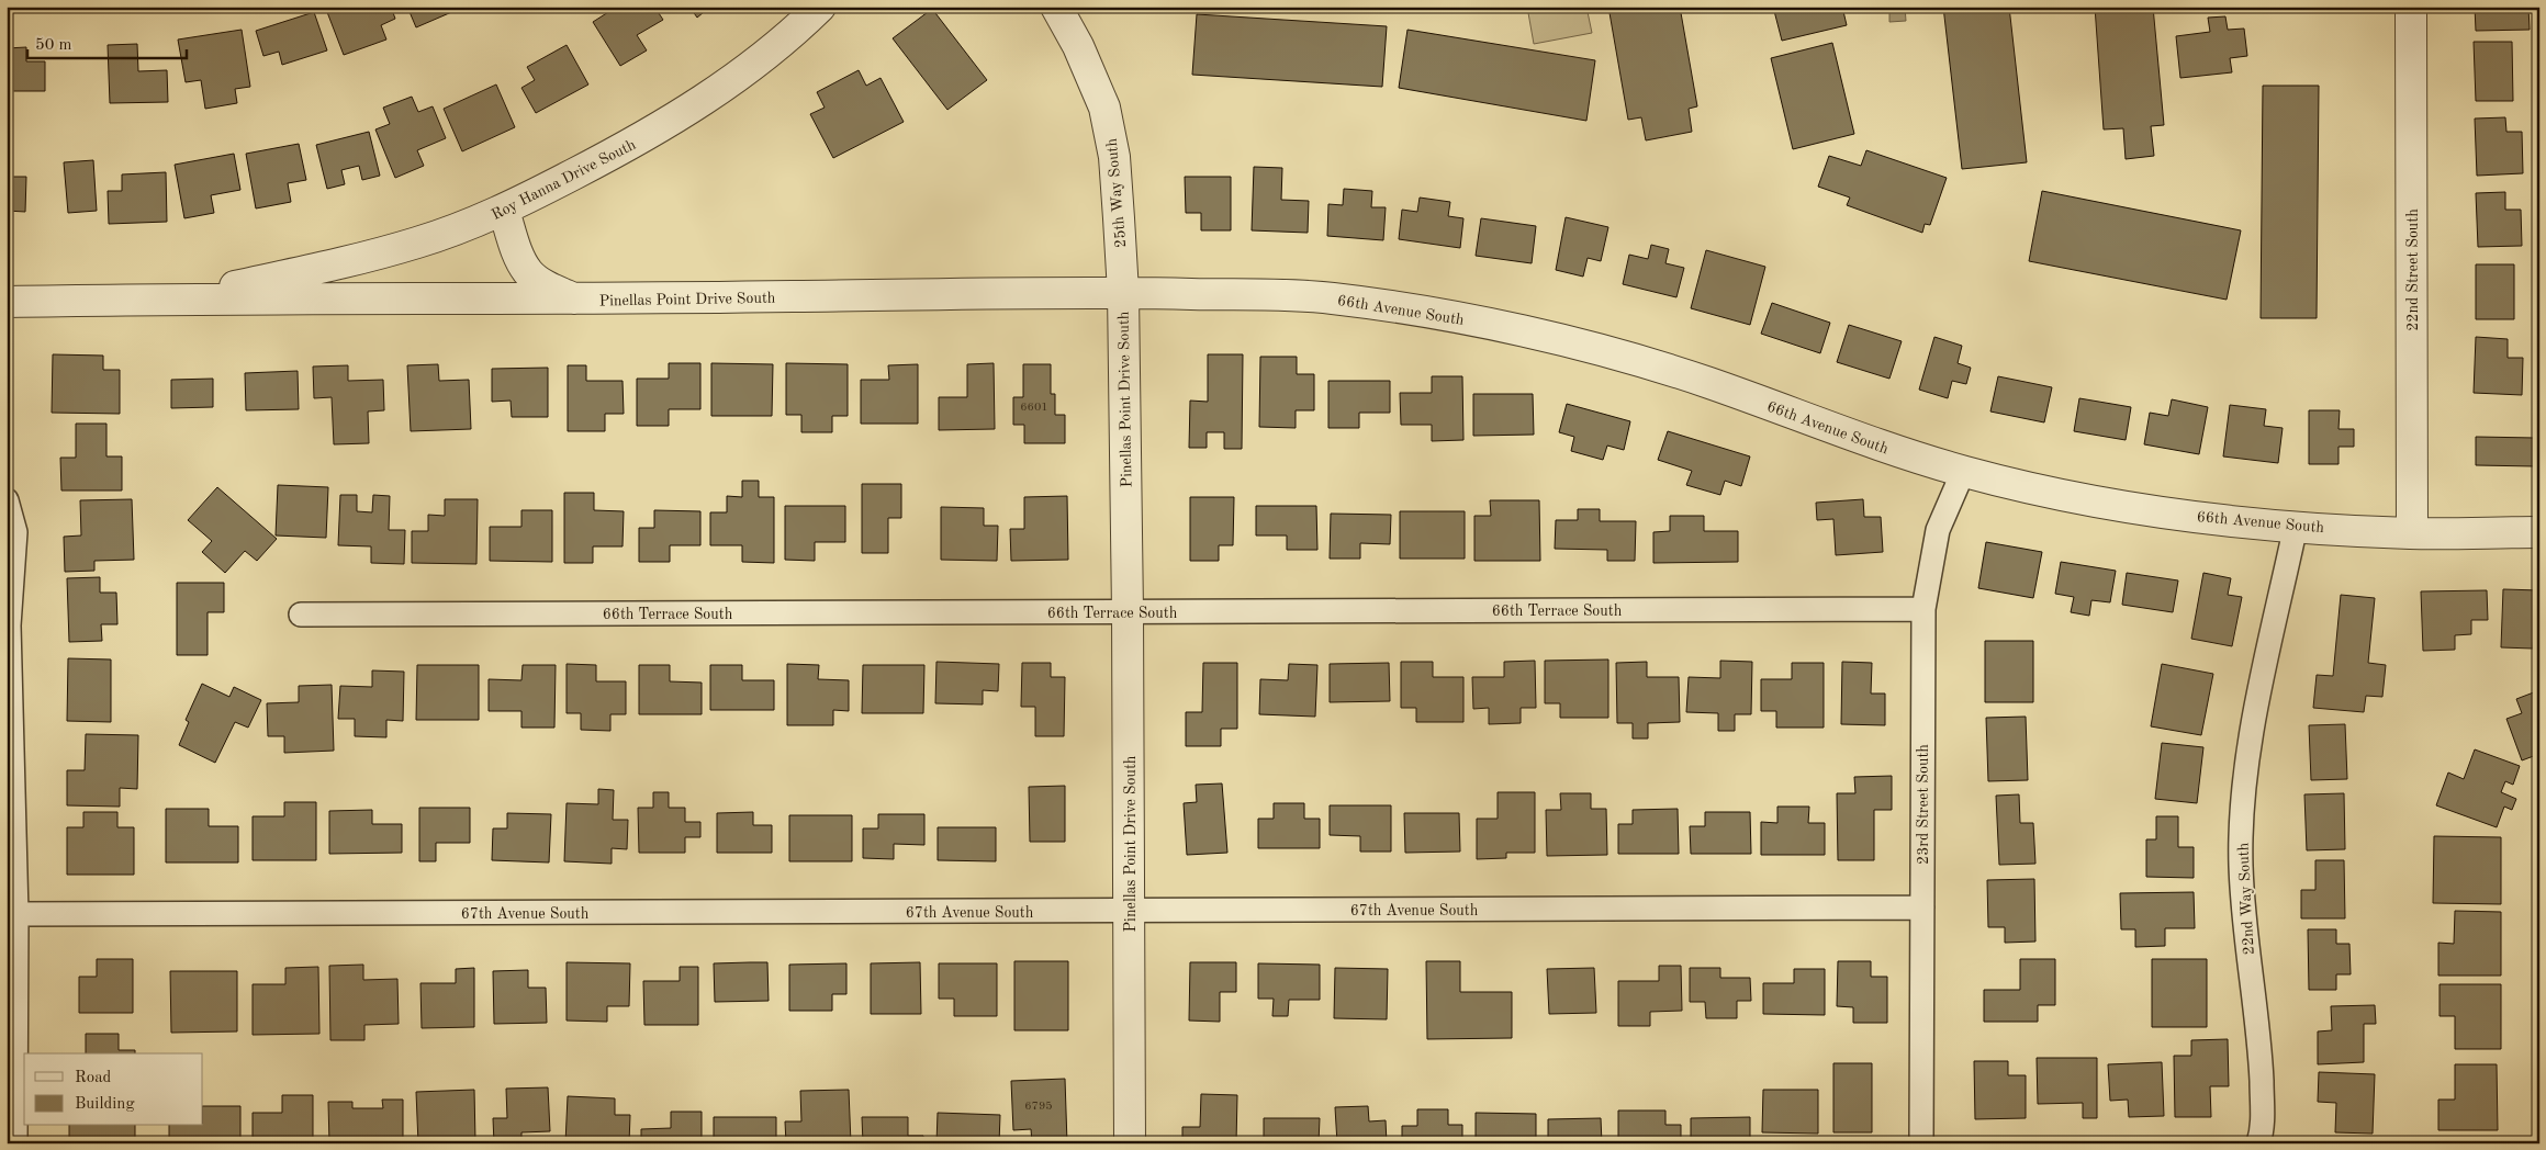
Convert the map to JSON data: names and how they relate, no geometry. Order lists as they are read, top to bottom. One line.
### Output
{"streets":{"street":["Roy Hanna Drive South","25th Way South","22nd Street South","Pinellas Point Drive South","66th Avenue South","66th Terrace South","23rd Street South","22nd Way South","67th Avenue South"]},"crossings":[["Roy Hanna Drive South","Pinellas Point Drive South"],["25th Way South","Pinellas Point Drive South"],["25th Way South","66th Avenue South"],["22nd Street South","66th Avenue South"],["Pinellas Point Drive South","66th Avenue South"],["Pinellas Point Drive South","66th Terrace South"],["Pinellas Point Drive South","67th Avenue South"],["66th Avenue South","23rd Street South"],["66th Avenue South","22nd Way South"],["66th Terrace South","23rd Street South"],["23rd Street South","67th Avenue South"]],"house_numbers":["6601","6795"],"legend":["Road","Building"],"scale_bar":"50 m"}
